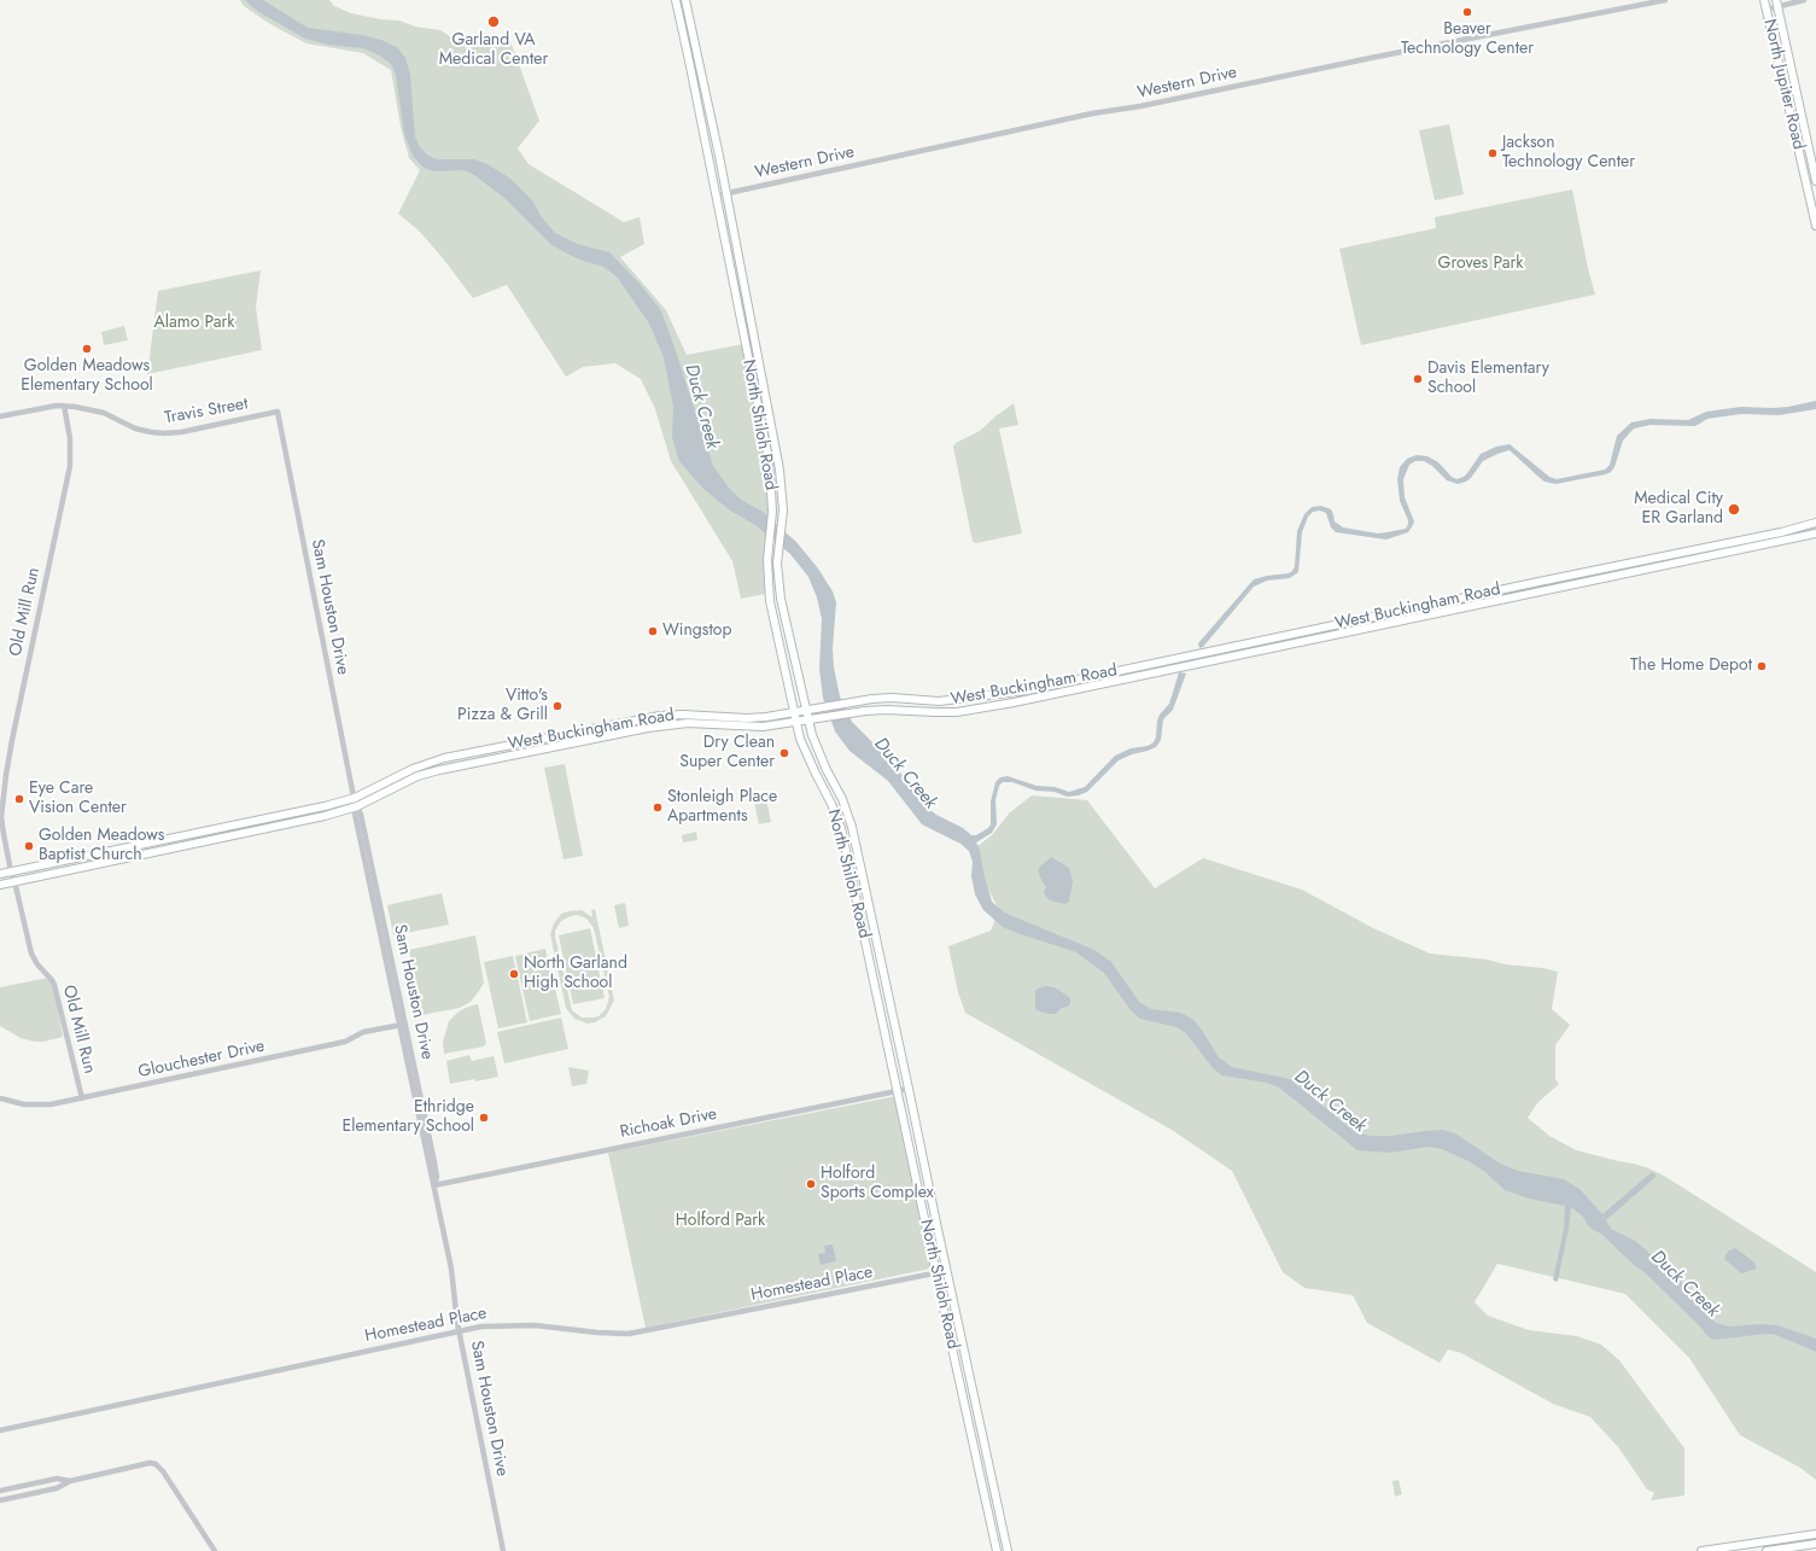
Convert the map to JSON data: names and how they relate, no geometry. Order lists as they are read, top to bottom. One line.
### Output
{"streets":{"main road":["North Jupiter Road","North Shiloh Road","West Buckingham Road"],"street":["Western Drive","Travis Street","Sam Houston Drive","Old Mill Run","Glouchester Drive","Richoak Drive","Homestead Place"]},"crossings":[["Western Drive","North Shiloh Road"],["Travis Street","Sam Houston Drive"],["Travis Street","Old Mill Run"],["North Shiloh Road","West Buckingham Road"],["North Shiloh Road","Richoak Drive"],["North Shiloh Road","Homestead Place"],["Sam Houston Drive","West Buckingham Road"],["Sam Houston Drive","Glouchester Drive"],["Sam Houston Drive","Richoak Drive"],["Sam Houston Drive","Homestead Place"],["West Buckingham Road","Old Mill Run"],["Old Mill Run","Glouchester Drive"]],"water":["Duck Creek"],"parks":["Groves Park","Alamo Park","Holford Park"],"places":["Beaver Technology Center","Garland VA Medical Center","Jackson Technology Center","Golden Meadows Elementary School","Davis Elementary School","Medical City ER Garland","Wingstop","The Home Depot","Vitto's Pizza & Grill","Dry Clean Super Center","Eye Care Vision Center","Stonleigh Place Apartments","Golden Meadows Baptist Church","North Garland High School","Ethridge Elementary School","Holford Sports Complex"]}
